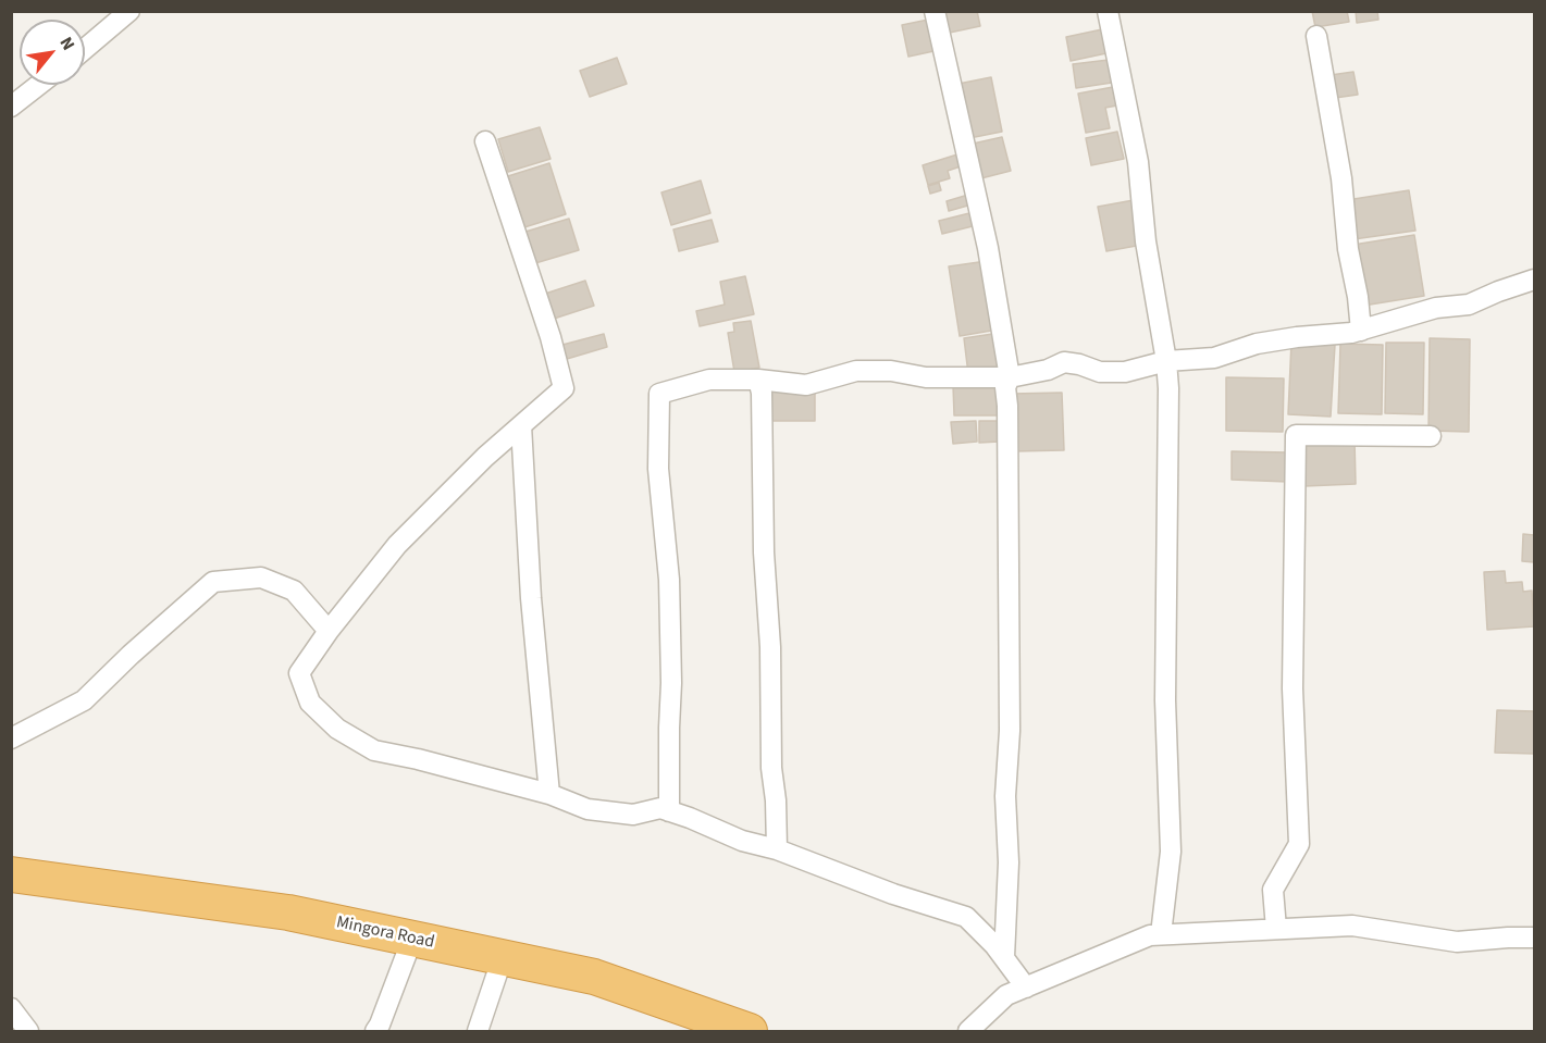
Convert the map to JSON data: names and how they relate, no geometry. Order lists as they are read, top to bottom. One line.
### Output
{"streets":{"highway":["Mingora Road"]},"north":"top right"}
